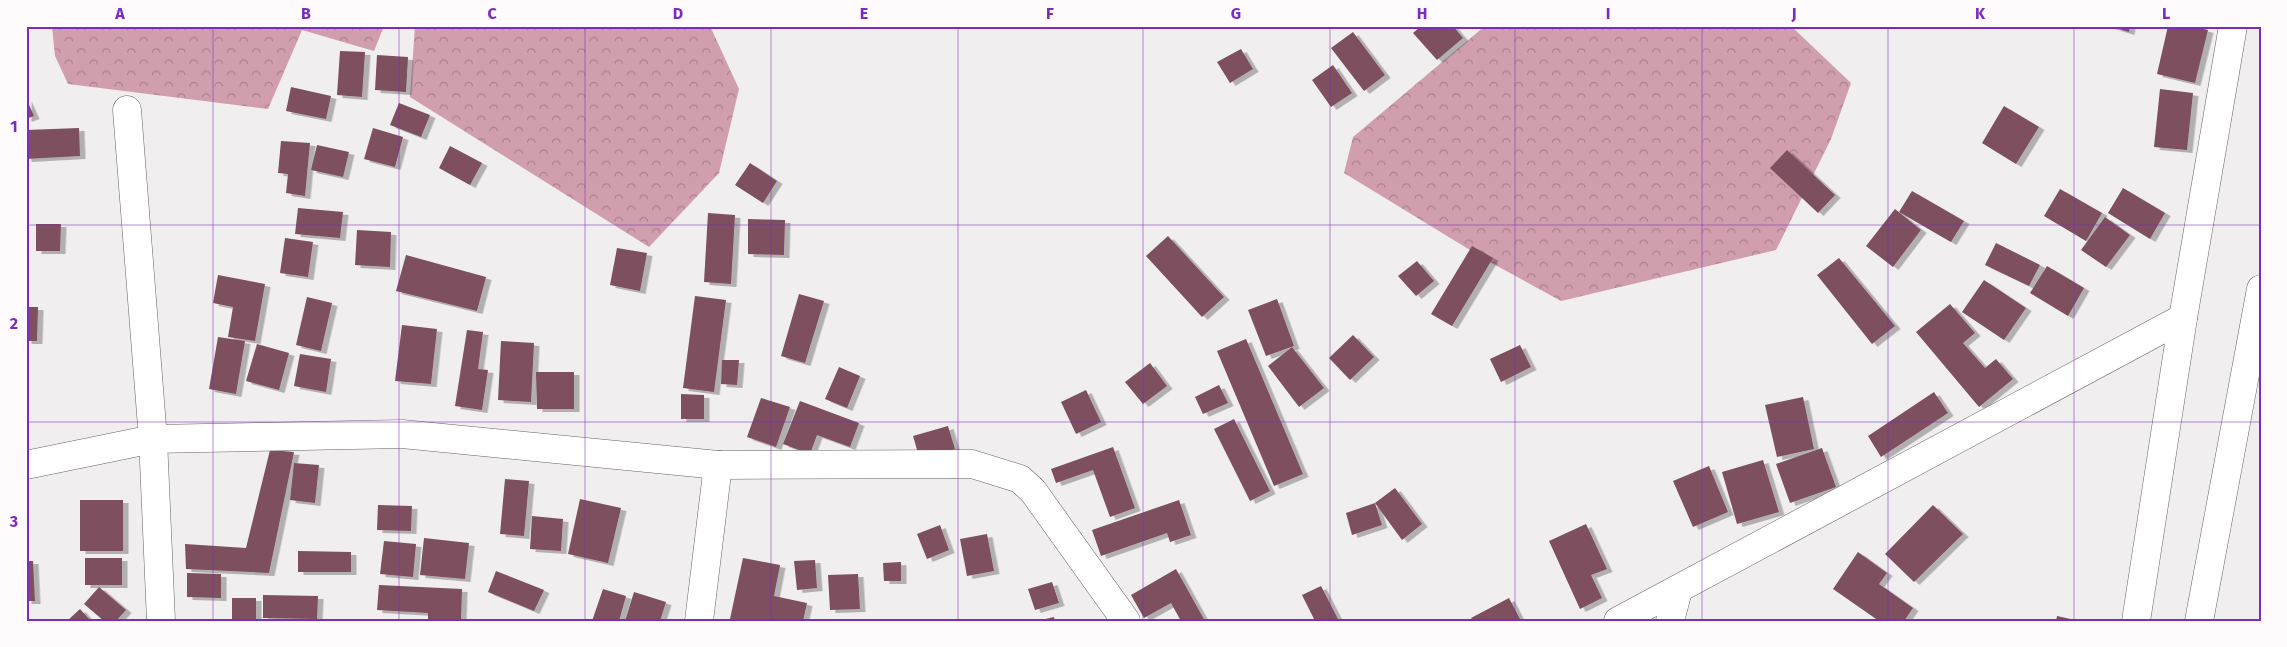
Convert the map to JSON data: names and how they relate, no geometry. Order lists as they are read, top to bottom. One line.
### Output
{"grid":{"columns":["A","B","C","D","E","F","G","H","I","J","K","L"],"rows":["1","2","3"]}}
